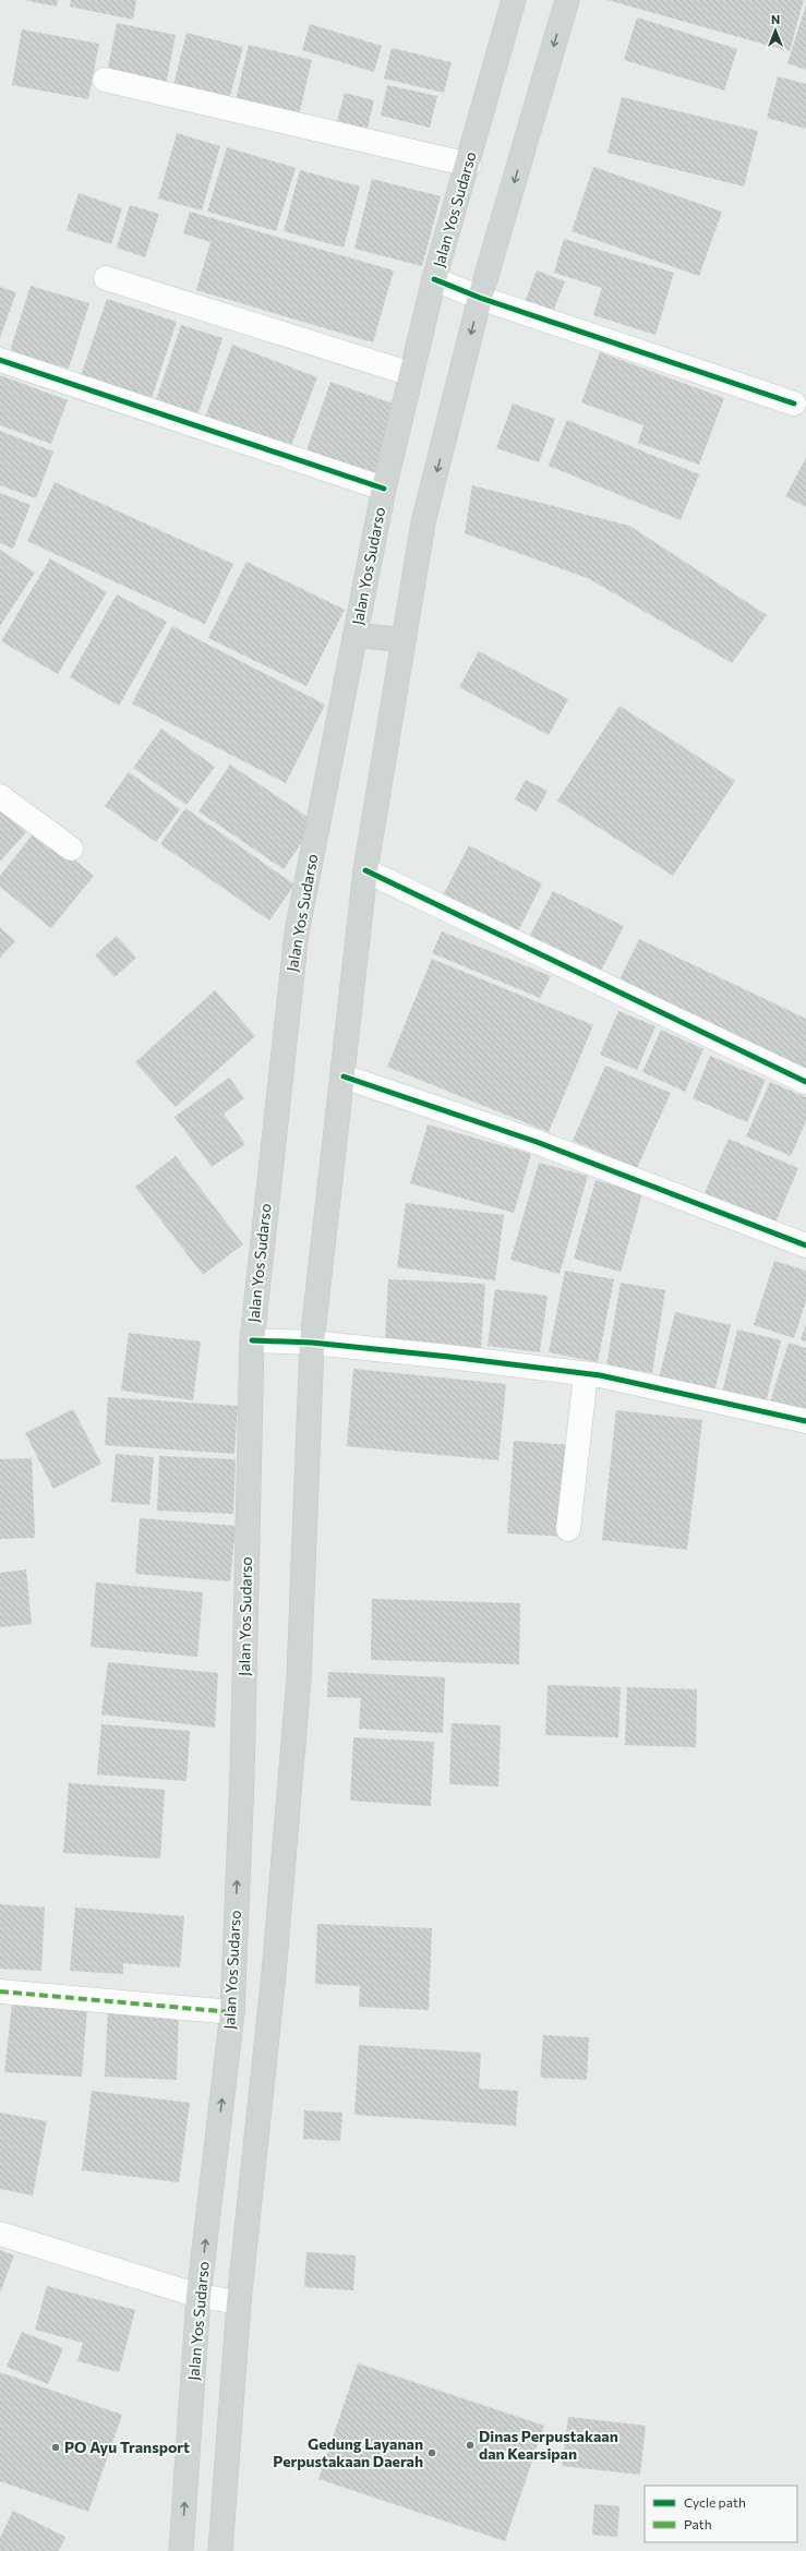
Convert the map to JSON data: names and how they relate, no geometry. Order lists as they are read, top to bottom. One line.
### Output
{"streets":{"main road":["Jalan Yos Sudarso"]},"places":["Dinas Perpustakaan dan Kearsipan","PO Ayu Transport","Gedung Layanan Perpustakaan Daerah"],"legend":["Cycle path","Path"],"north":"top"}
